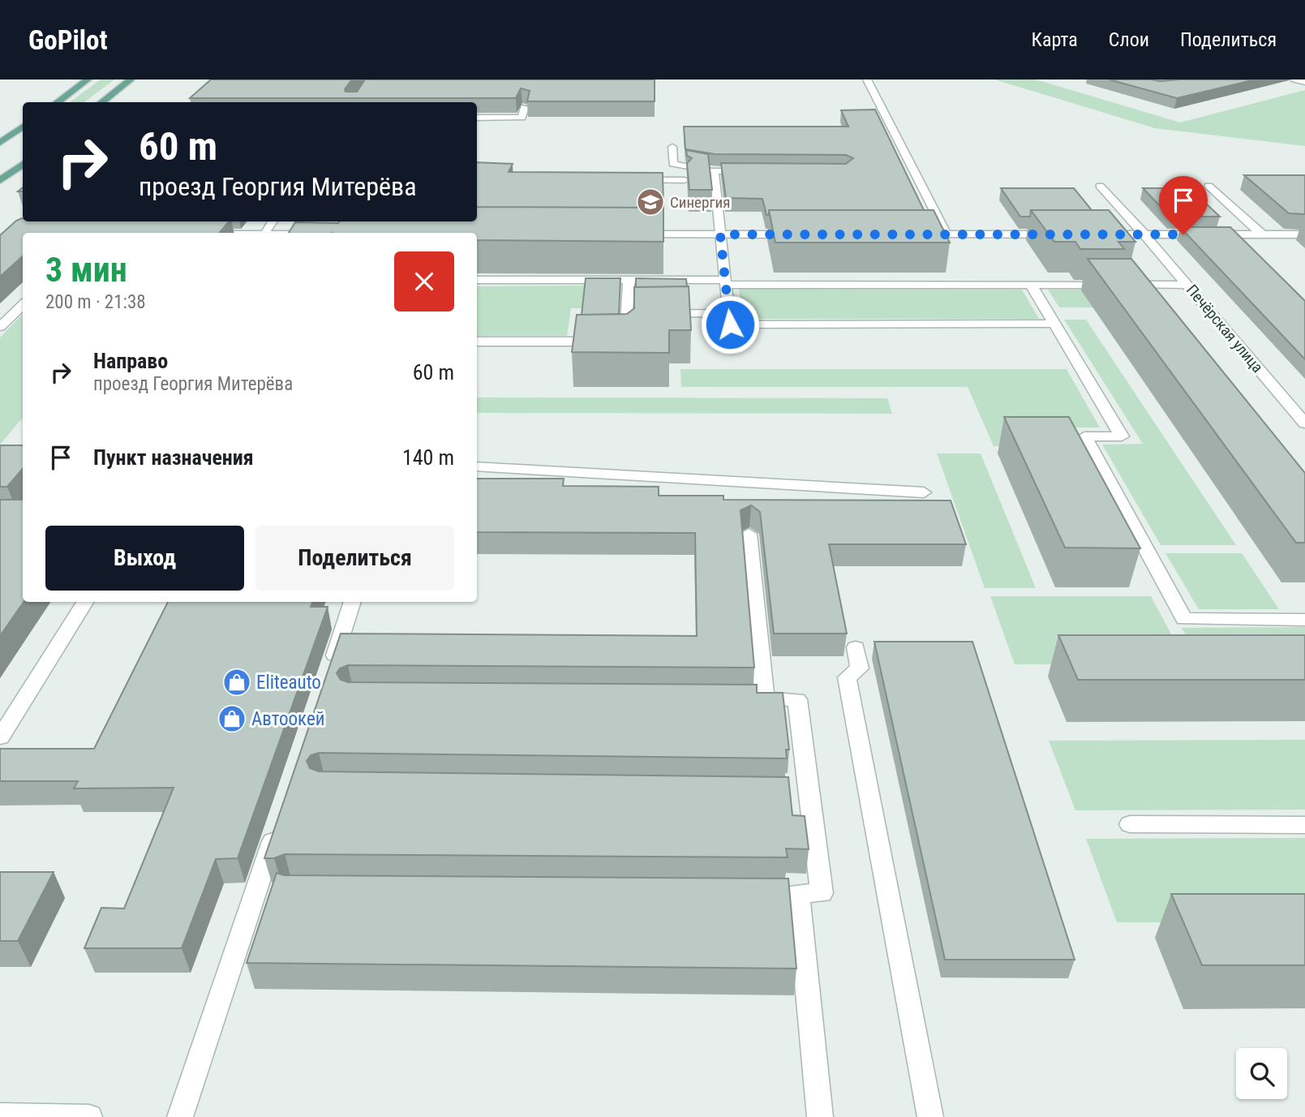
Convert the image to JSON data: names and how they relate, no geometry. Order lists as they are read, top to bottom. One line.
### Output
{"streets":{"street":["Печёрская улица"]},"places":{"school or university":["Синергия"],"shop":["Eliteauto","Автоокей"]},"page":{"header":"GoPilot","nav":["Карта","Слои","Поделиться"],"turn":["60 m","проезд Георгия Митерёва"],"heading":["3 мин","200 m · 21:38"],"list":[{"name":"Направо","note":"проезд Георгия Митерёва","value":"60 m"},{"name":"Пункт назначения","value":"140 m"}],"buttons":["Выход","Поделиться"]}}
